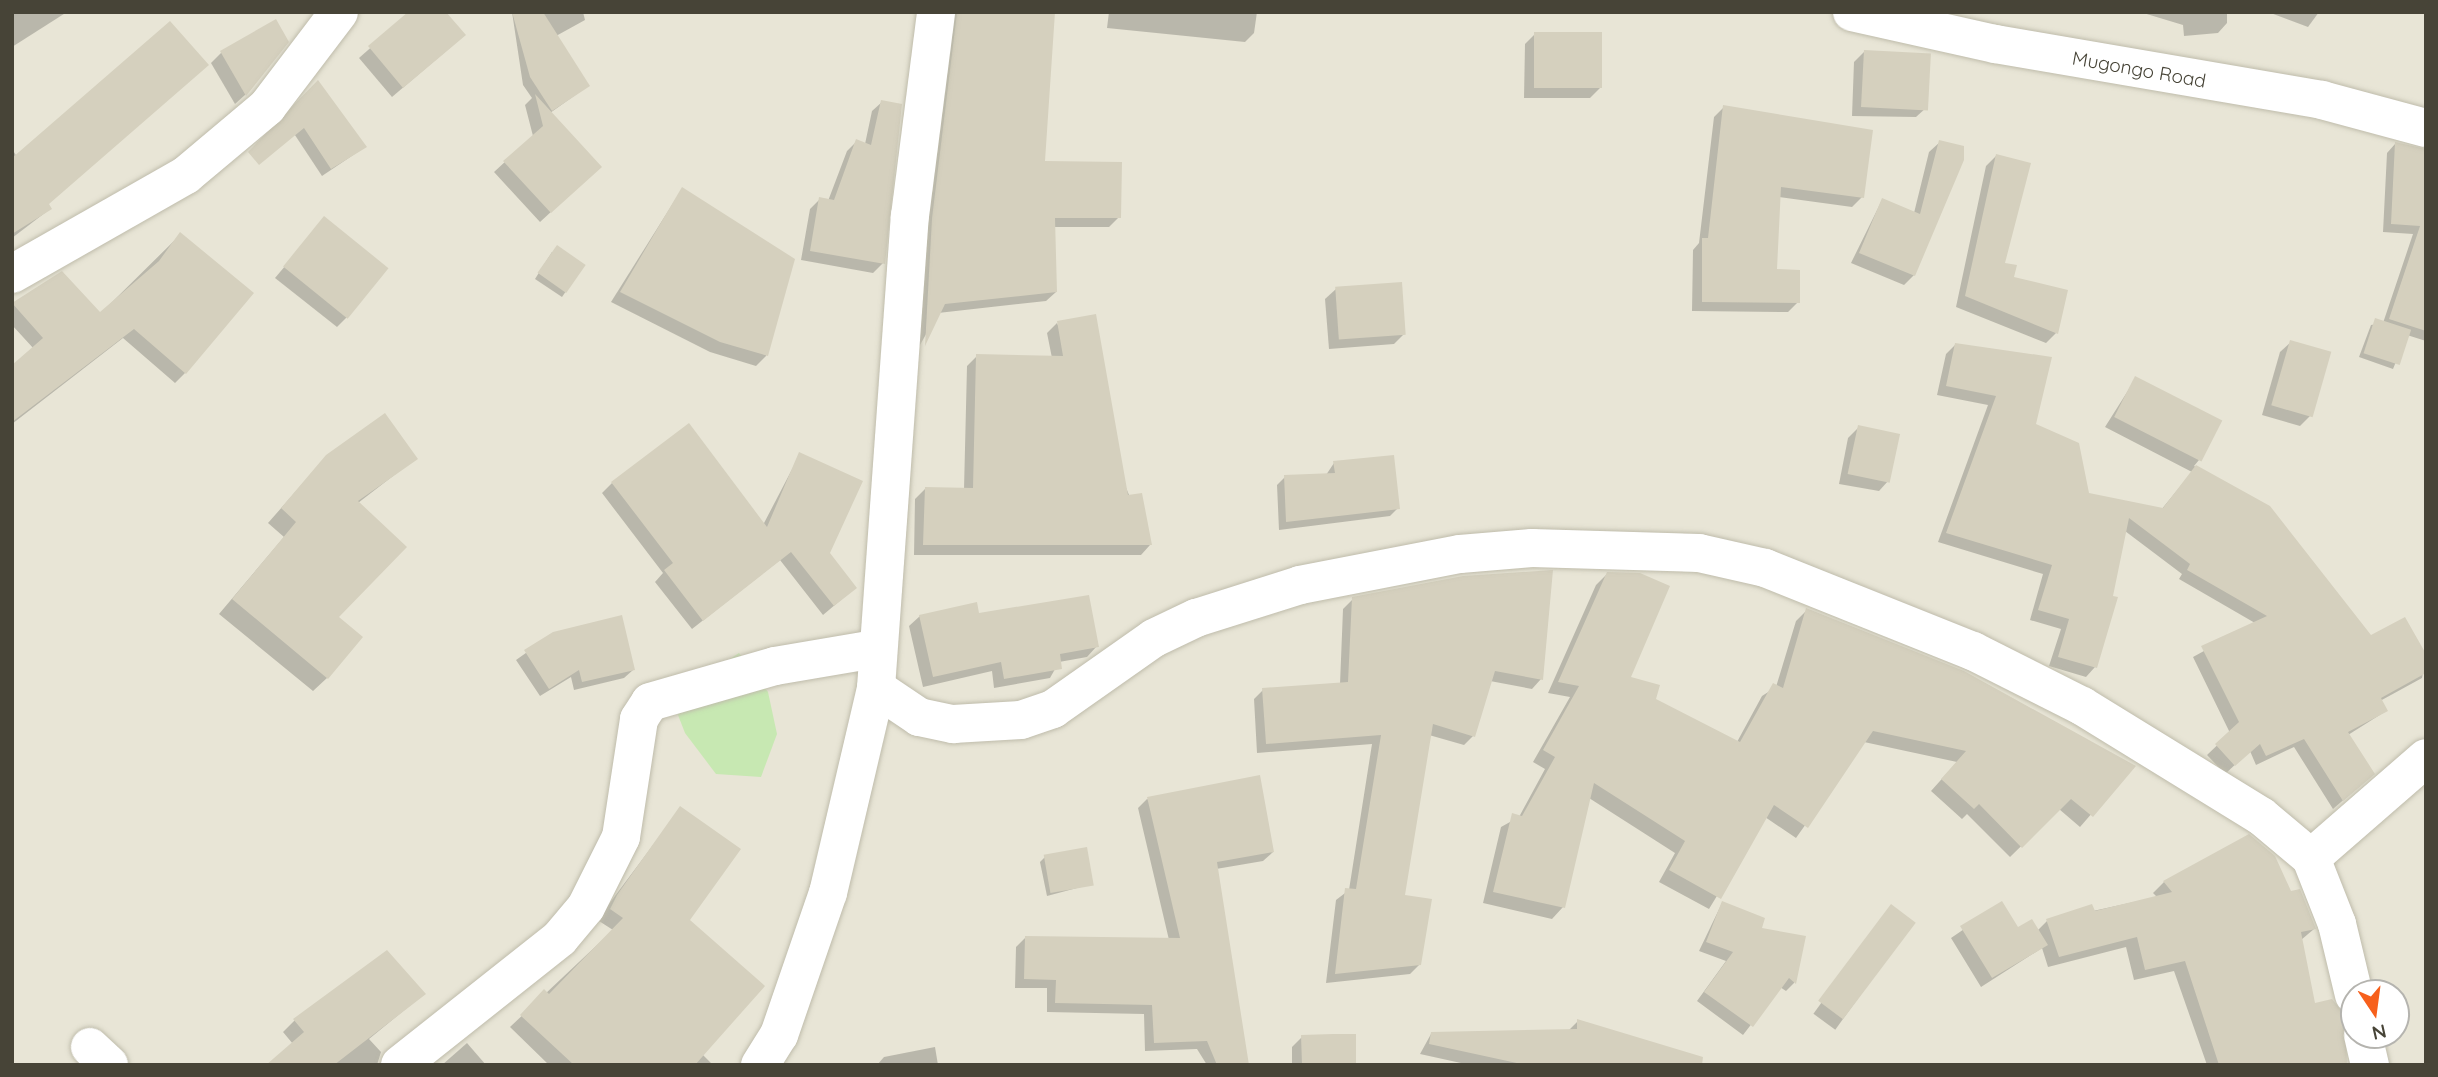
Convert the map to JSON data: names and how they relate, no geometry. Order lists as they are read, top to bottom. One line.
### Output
{"streets":{"street":["Mugongo Road"]},"north":"bottom"}
